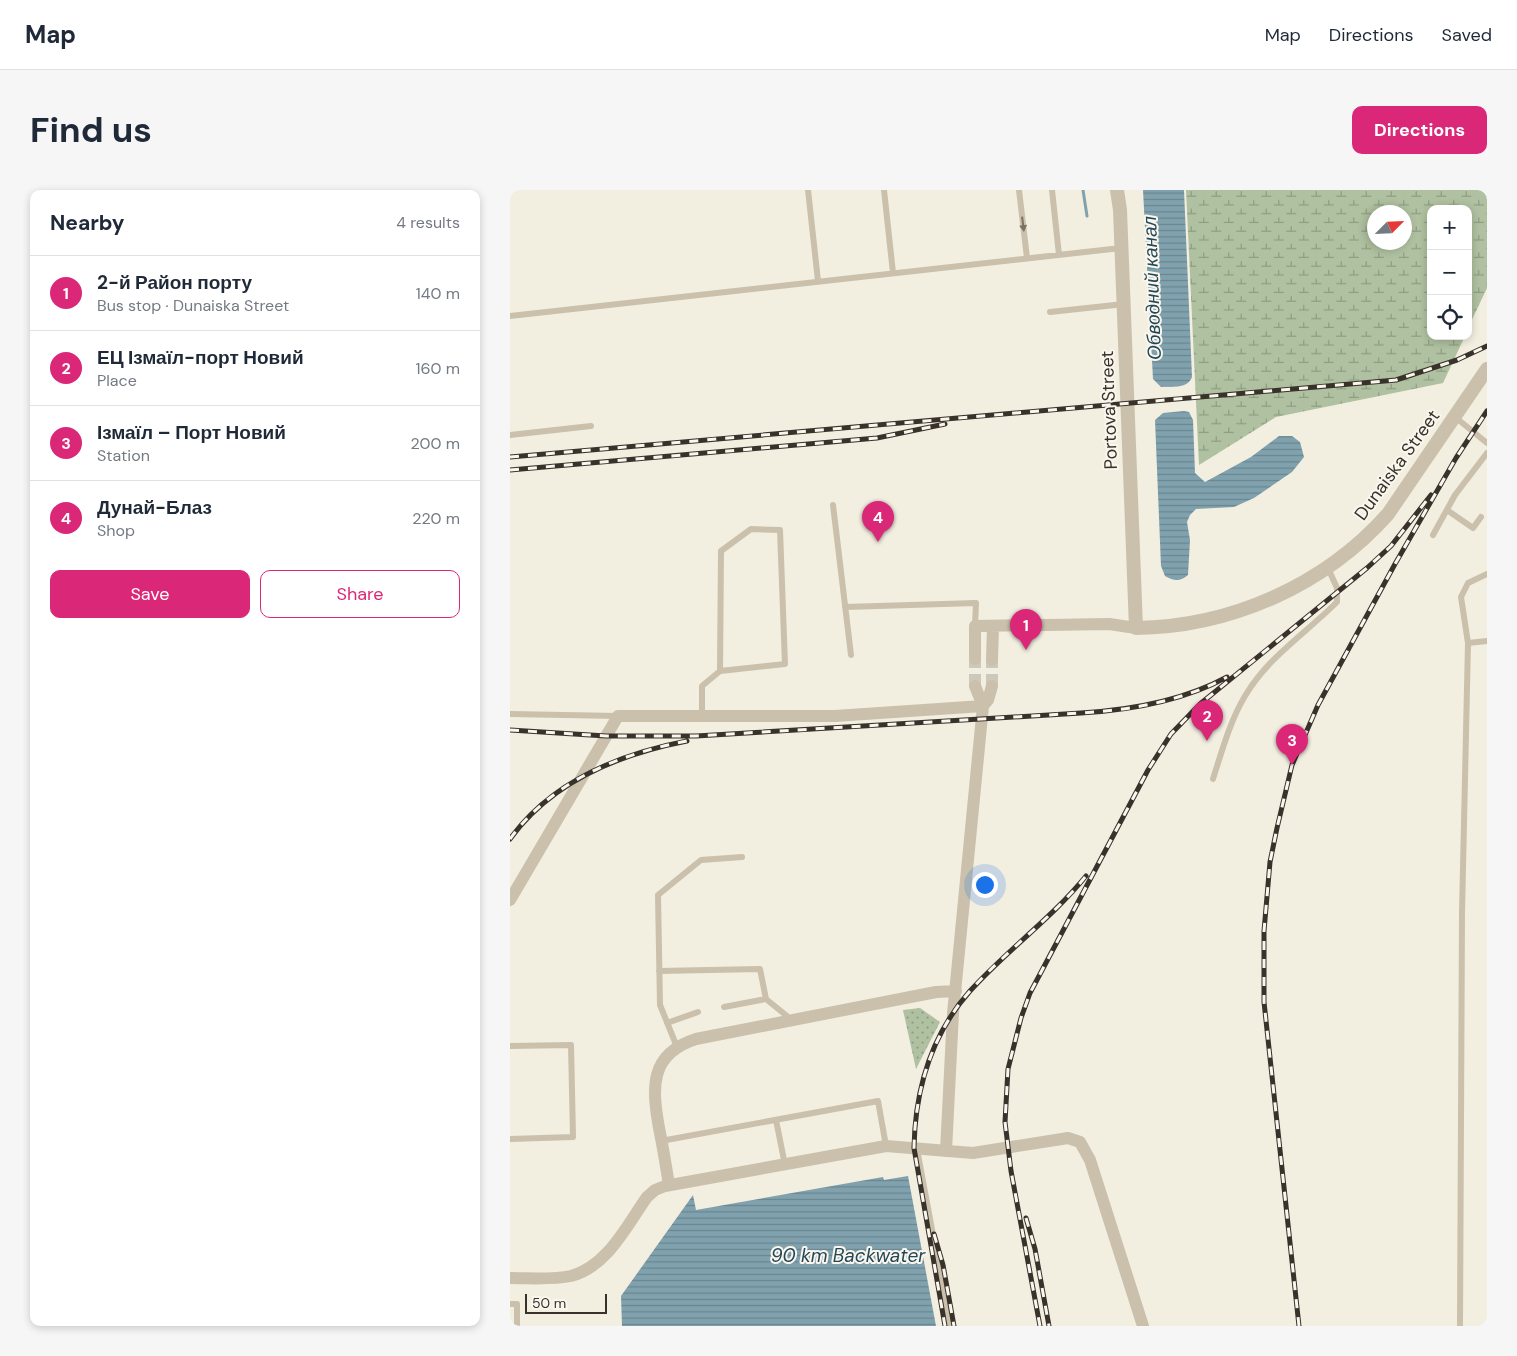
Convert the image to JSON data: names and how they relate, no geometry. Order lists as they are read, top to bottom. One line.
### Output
{"streets":{"street":["Portova Street","Dunaiska Street"]},"crossings":[["Portova Street","Dunaiska Street"]],"water":["Обводний канал","90 km Backwater"],"scale_bar":"50 m","north":"top right","page":{"header":"Map","nav":["Map","Directions","Saved"],"buttons":["Directions",["Save","Share"]],"title":"Find us","heading":["Nearby","4 results"],"map_buttons":["+","−"],"list":[{"mark":"1","name":"2-й Район порту","note":"Bus stop · Dunaiska Street","value":"140 m"},{"mark":"2","name":"ЕЦ Ізмаїл-порт Новий","note":"Place","value":"160 m"},{"mark":"3","name":"Ізмаїл – Порт Новий","note":"Station","value":"200 m"},{"mark":"4","name":"Дунай-Блаз","note":"Shop","value":"220 m"}],"pins":["4","1","2","3"],"scale":"50 m"}}
